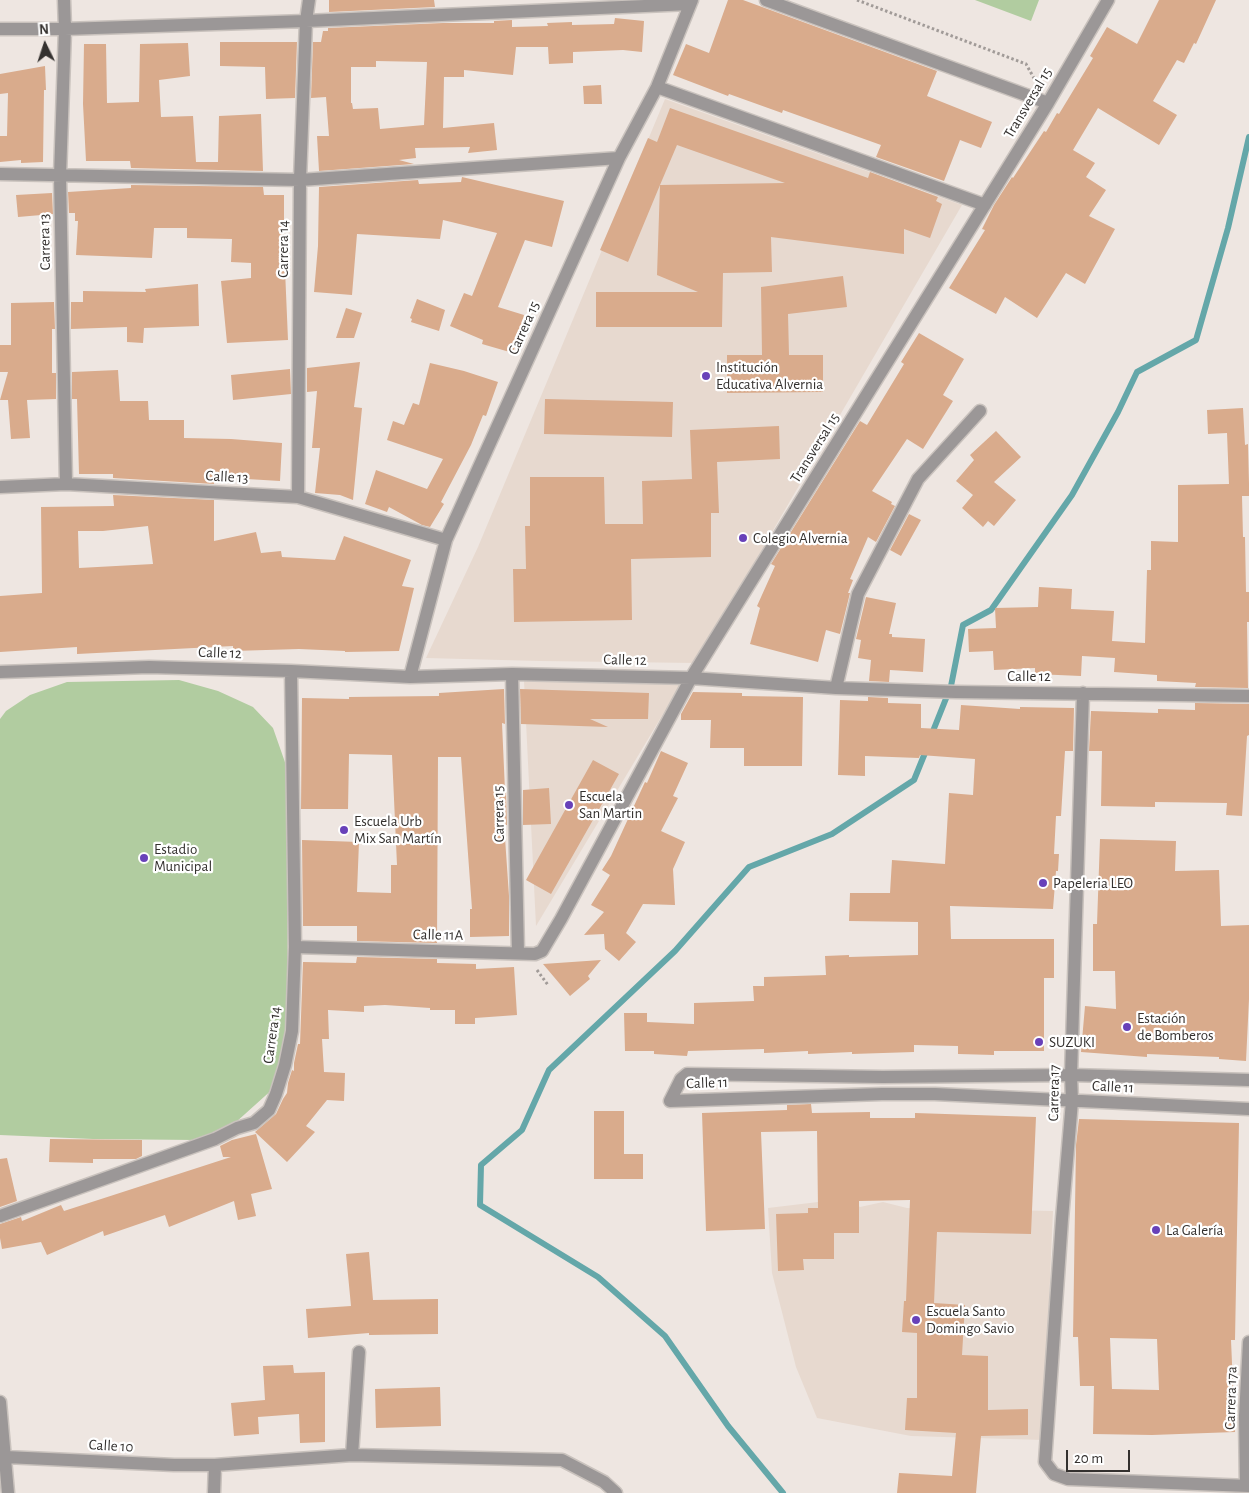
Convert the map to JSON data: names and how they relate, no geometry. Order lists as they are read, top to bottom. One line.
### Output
{"streets":{"street":["Transversal 15","Carrera 13","Carrera 14","Carrera 15","Calle 13","Calle 12","Calle 11A","Calle 11","Carrera 17","Carrera 17a","Calle 10"]},"crossings":[["Transversal 15","Calle 12"],["Transversal 15","Calle 11A"],["Carrera 13","Calle 13"],["Carrera 14","Calle 13"],["Carrera 14","Calle 12"],["Carrera 14","Calle 11A"],["Carrera 15","Calle 13"],["Carrera 15","Calle 12"],["Carrera 15","Calle 11A"],["Calle 12","Carrera 17"],["Calle 11","Carrera 17"],["Carrera 17","Carrera 17a"]],"places":["Institución Educativa Alvernia","Colegio Alvernia","Escuela San Martin","Escuela Urb Mix San Martín","Estadio Municipal","Papeleria LEO","Estación de Bomberos","SUZUKI","La Galería","Escuela Santo Domingo Savio"],"scale_bar":"20 m","north":"top"}
